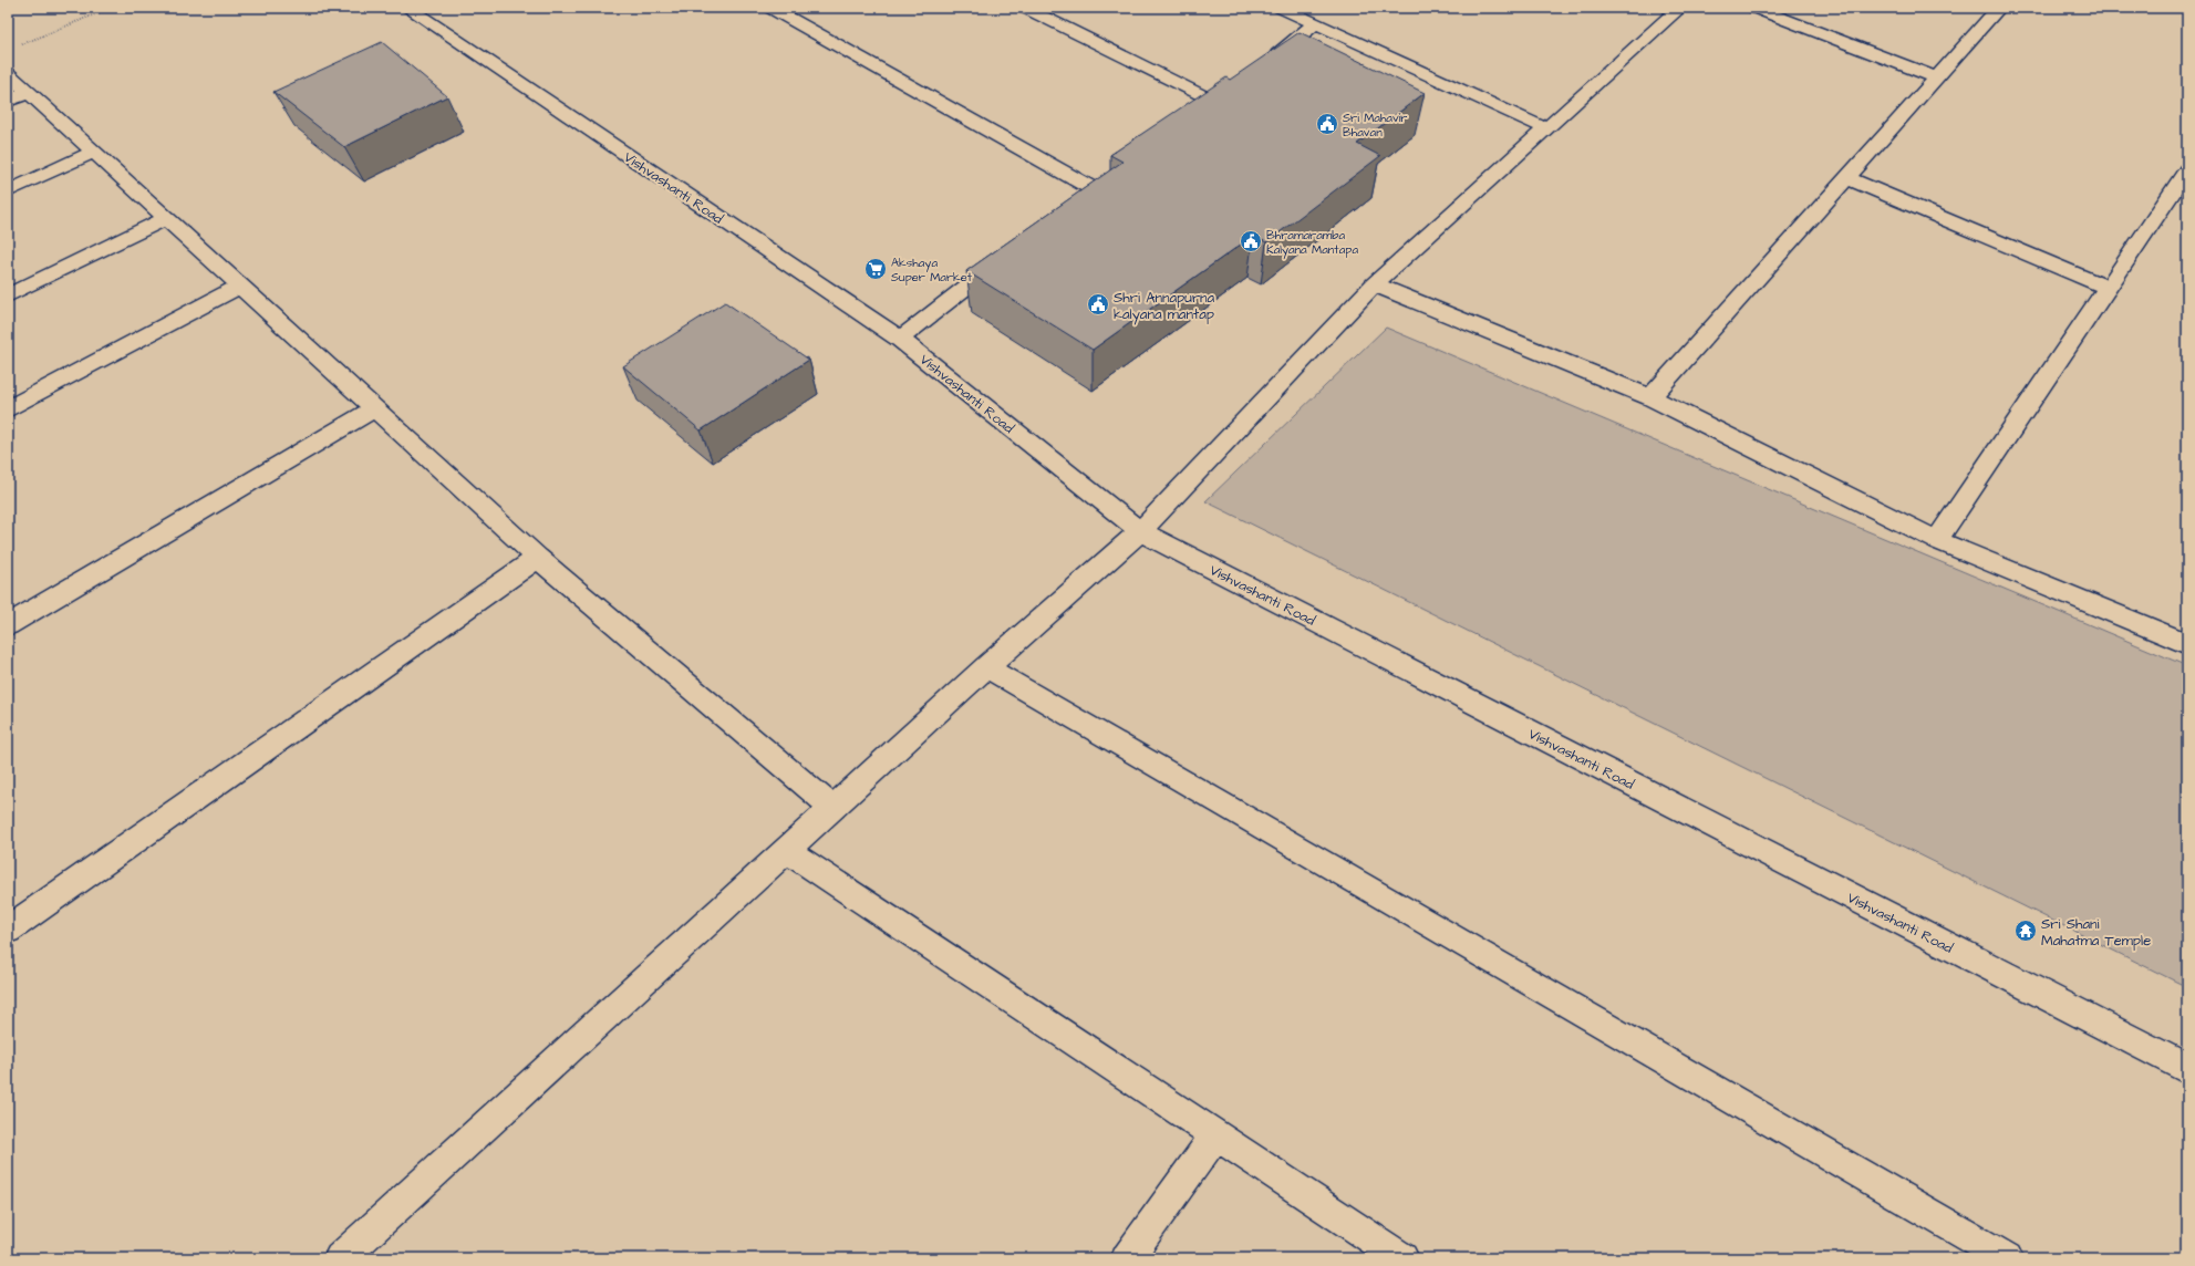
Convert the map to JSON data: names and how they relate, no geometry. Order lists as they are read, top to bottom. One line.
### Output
{"streets":{"street":["Vishvashanti Road"]},"places":{"public building":["Sri Mahavir Bhavan","Bhramaramba Kalyana Mantapa","Shri Annapurna kalyana mantap"],"supermarket":["Akshaya Super Market"],"temple":["Sri Shani Mahatma Temple"]}}
